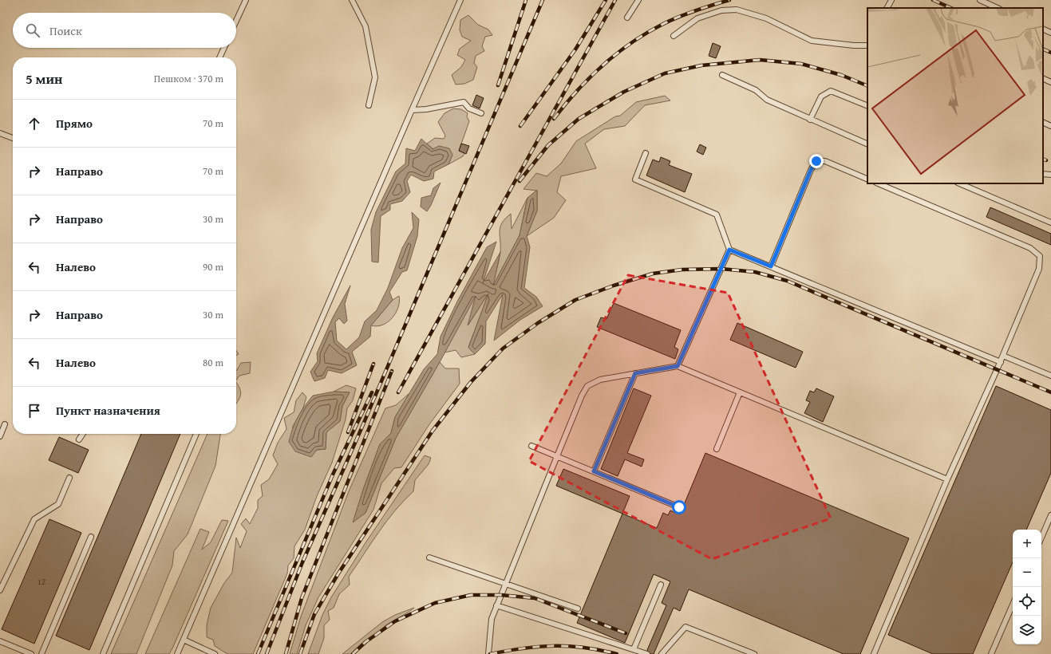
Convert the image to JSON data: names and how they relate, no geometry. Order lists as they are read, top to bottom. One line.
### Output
{"house_numbers":["12"],"page":{"search":"Поиск","heading":["5 мин","Пешком · 370 m"],"list":[["Прямо","70 m"],["Направо","70 m"],["Направо","30 m"],["Налево","90 m"],["Направо","30 m"],["Налево","80 m"],"Пункт назначения"],"map_buttons":["+","−"]}}
